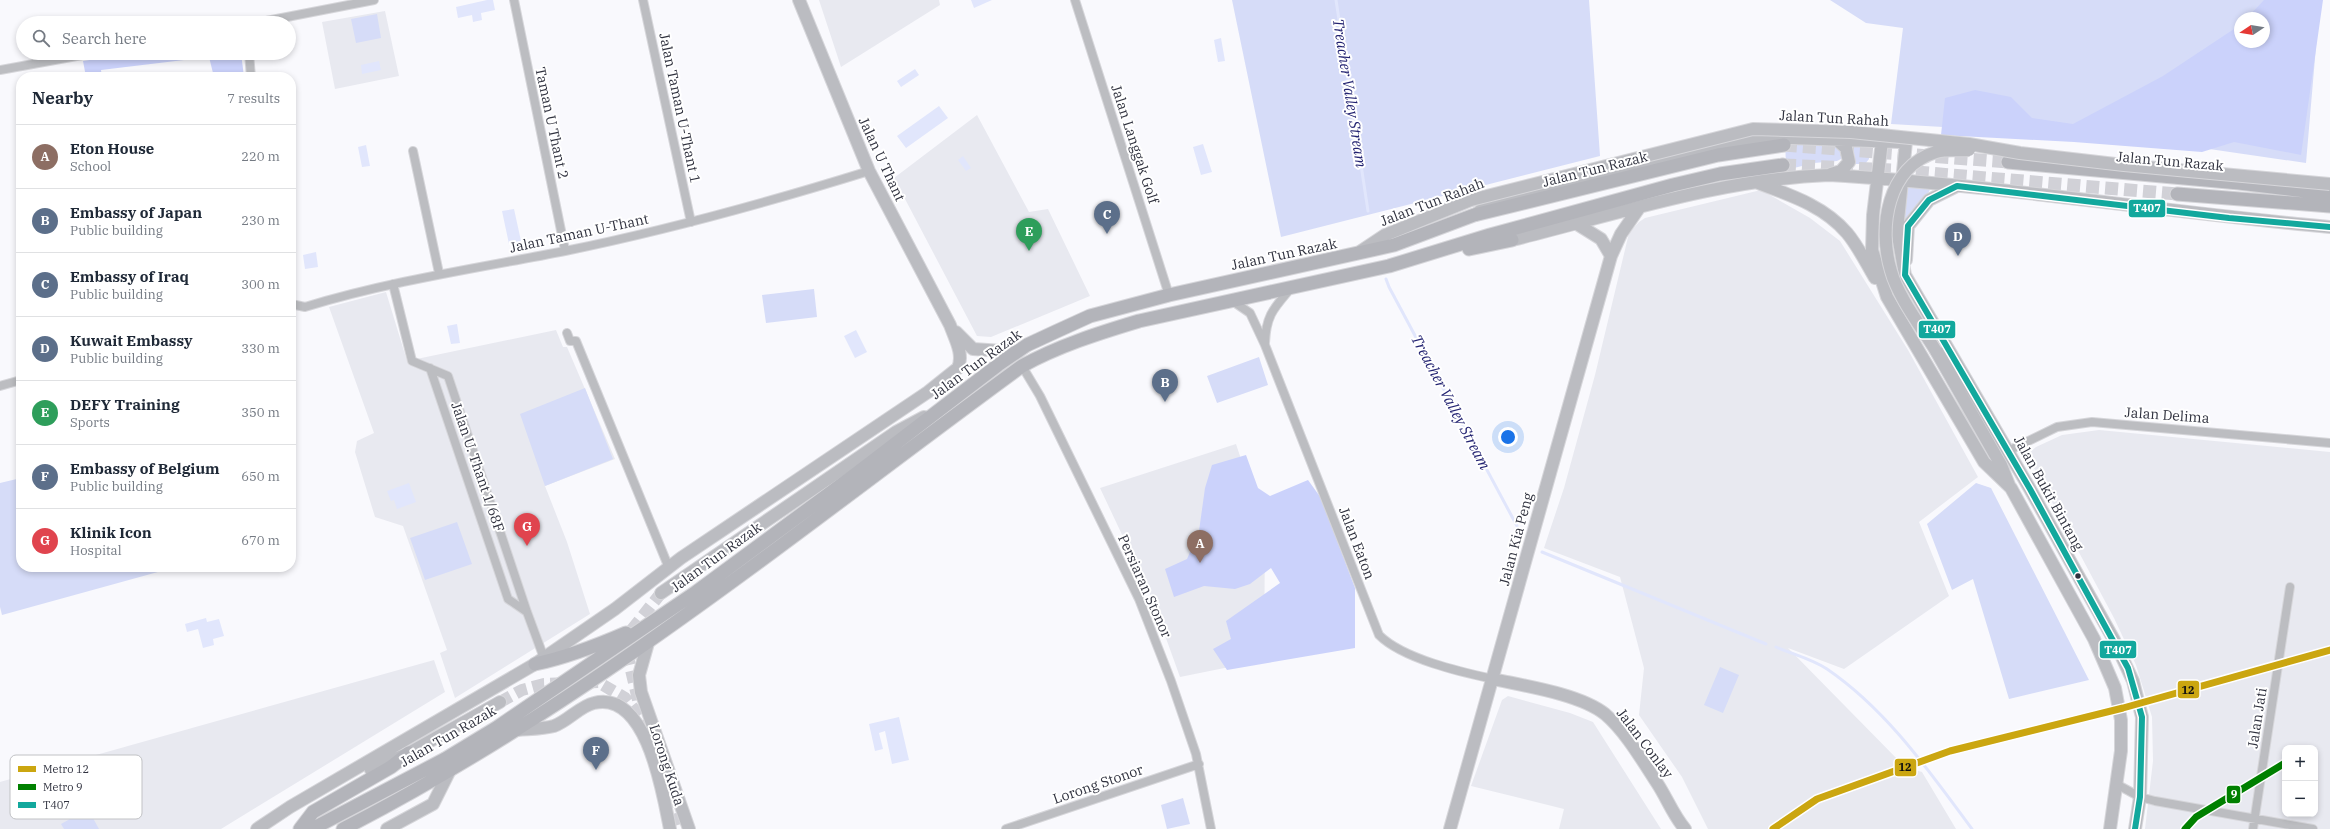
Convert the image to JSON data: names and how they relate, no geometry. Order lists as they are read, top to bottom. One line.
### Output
{"streets":{"main road":["Jalan Tun Rahah","Jalan U Thant","Jalan Tun Razak","Jalan Bukit Bintang","Jalan Kia Peng","Jalan Conlay","Lorong Kuda"],"street":["Jalan Taman U-Thant 1","Taman U Thant 2","Jalan Langgak Golf","Jalan Taman U-Thant","Jalan Delima","Jalan U. Thant 1/68F","Jalan Eaton","Persiaran Stonor","Jalan Jati","Lorong Stonor"]},"crossings":[["Jalan Taman U-Thant 1","Jalan Taman U-Thant"],["Jalan Tun Rahah","Jalan Tun Razak"],["Taman U Thant 2","Jalan Taman U-Thant"],["Jalan Langgak Golf","Jalan Tun Razak"],["Jalan U Thant","Jalan Tun Razak"],["Jalan U Thant","Jalan Taman U-Thant"],["Jalan Tun Razak","Jalan U. Thant 1/68F"],["Jalan Tun Razak","Jalan Eaton"],["Jalan Tun Razak","Persiaran Stonor"],["Jalan Tun Razak","Lorong Kuda"],["Jalan Taman U-Thant","Jalan U. Thant 1/68F"],["Jalan Delima","Jalan Bukit Bintang"],["Jalan Kia Peng","Jalan Eaton"],["Jalan Kia Peng","Jalan Conlay"],["Jalan Eaton","Jalan Conlay"],["Persiaran Stonor","Lorong Stonor"]],"water":["Treacher Valley Stream"],"lines":["transit line T407","metro line 12","metro line 9"],"legend":["Metro 12","Metro 9","T407"],"north":"left","page":{"search":"Search here","heading":["Nearby","7 results"],"list":[{"mark":"A","name":"Eton House","note":"School","value":"220 m"},{"mark":"B","name":"Embassy of Japan","note":"Public building","value":"230 m"},{"mark":"C","name":"Embassy of Iraq","note":"Public building","value":"300 m"},{"mark":"D","name":"Kuwait Embassy","note":"Public building","value":"330 m"},{"mark":"E","name":"DEFY Training","note":"Sports","value":"350 m"},{"mark":"F","name":"Embassy of Belgium","note":"Public building","value":"650 m"},{"mark":"G","name":"Klinik Icon","note":"Hospital","value":"670 m"}],"pins":["C","E","D","B","G","A","F"],"map_buttons":["+","−"]}}
